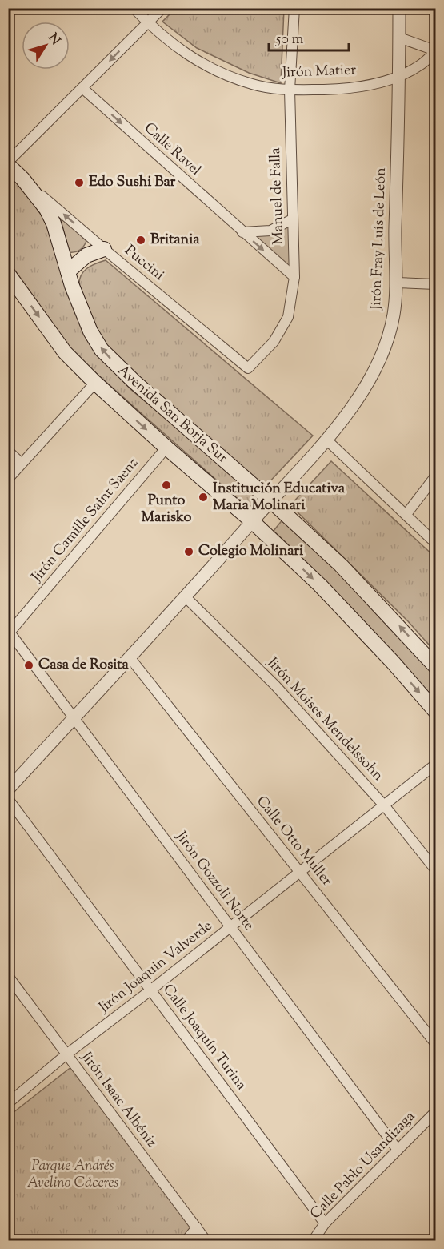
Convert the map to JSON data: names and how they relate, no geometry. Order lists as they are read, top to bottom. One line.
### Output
{"streets":{"main road":["Avenida San Borja Sur"],"street":["Jirón Matier","Calle Ravel","Manuel de Falla","Jirón Fray Luís de León","Puccini","Jirón Camille Saint Saenz","Jirón Moises Mendelssohn","Calle Otto Muller","Jirón Gozzoli Norte","Jirón Joaquin Valverde","Calle Joaquín Turina","Jirón Isaac Albéniz","Calle Pablo Usandizaga"]},"crossings":[["Jirón Matier","Manuel de Falla"],["Jirón Matier","Jirón Fray Luís de León"],["Calle Ravel","Manuel de Falla"],["Manuel de Falla","Puccini"],["Jirón Fray Luís de León","Avenida San Borja Sur"],["Jirón Fray Luís de León","Jirón Moises Mendelssohn"],["Jirón Fray Luís de León","Calle Otto Muller"],["Jirón Fray Luís de León","Jirón Gozzoli Norte"],["Puccini","Avenida San Borja Sur"],["Avenida San Borja Sur","Jirón Camille Saint Saenz"],["Jirón Camille Saint Saenz","Jirón Gozzoli Norte"],["Jirón Moises Mendelssohn","Jirón Joaquin Valverde"],["Calle Otto Muller","Jirón Joaquin Valverde"],["Jirón Gozzoli Norte","Jirón Joaquin Valverde"],["Jirón Gozzoli Norte","Calle Pablo Usandizaga"],["Jirón Joaquin Valverde","Calle Joaquín Turina"],["Jirón Joaquin Valverde","Jirón Isaac Albéniz"],["Calle Joaquín Turina","Calle Pablo Usandizaga"]],"one_way":["Calle Ravel","Puccini"],"parks":["Parque Andrés Avelino Cáceres"],"places":["Edo Sushi Bar","Britania","Punto Marisko","Institución Educativa Maria Molinari","Colegio Molinari","Casa de Rosita"],"scale_bar":"50 m","north":"top right"}
